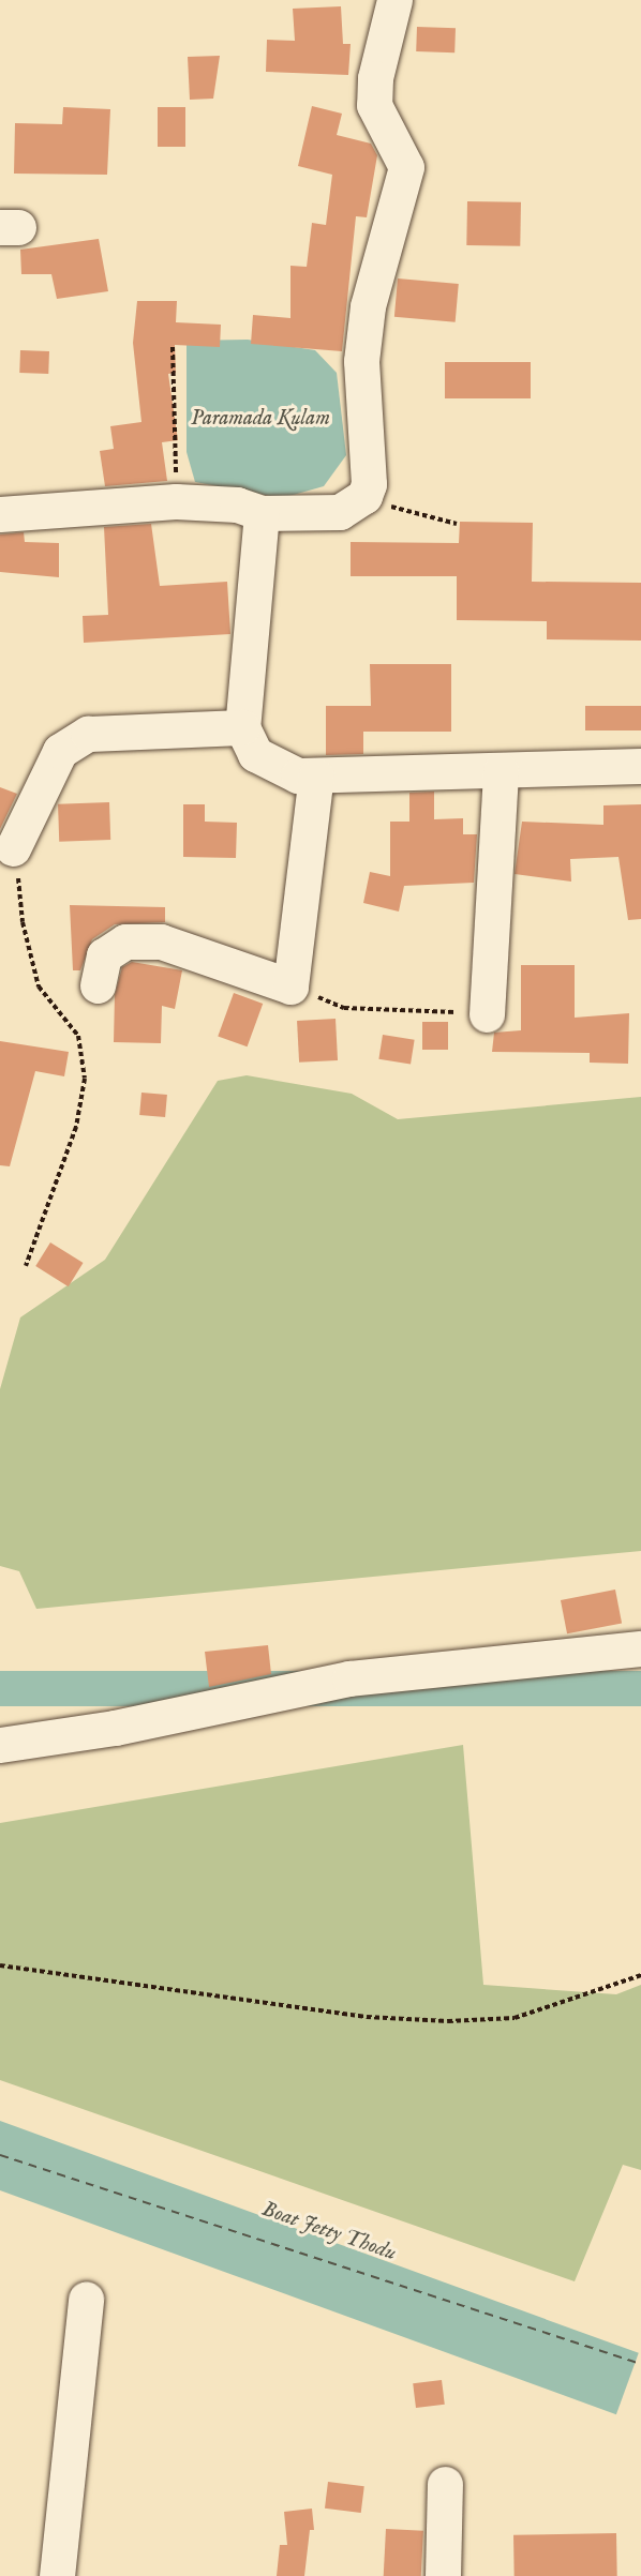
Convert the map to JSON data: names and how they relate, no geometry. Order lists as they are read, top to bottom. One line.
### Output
{"water":["Paramada Kulam","Boat Jetty Thodu"]}
